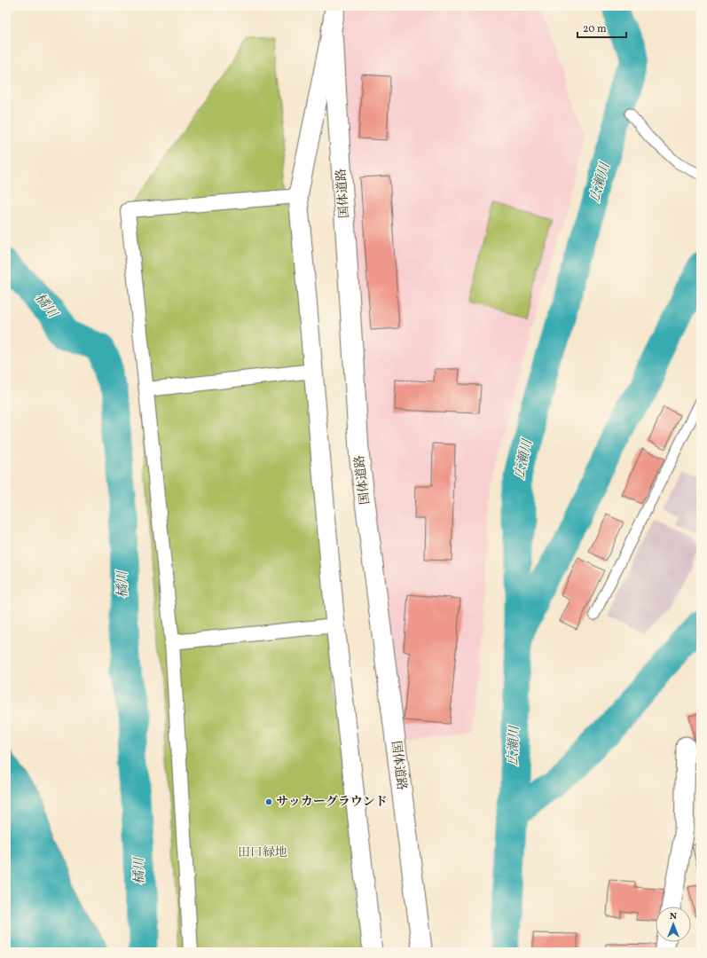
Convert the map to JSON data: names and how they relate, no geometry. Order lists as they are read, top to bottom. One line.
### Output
{"streets":{"street":["国体道路"]},"water":["広瀬川","橘川"],"parks":["田口緑地"],"places":["サッカーグラウンド"],"scale_bar":"20 m","north":"top"}
